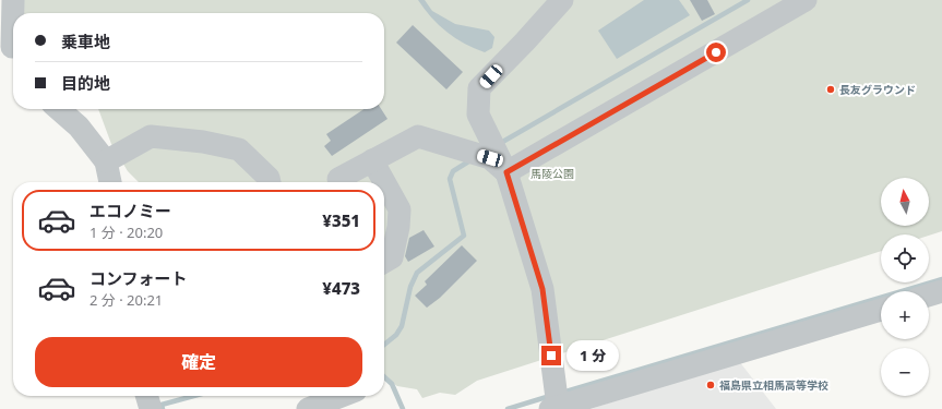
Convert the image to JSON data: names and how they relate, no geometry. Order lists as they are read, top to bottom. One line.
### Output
{"parks":["馬陵公園"],"places":["長友グラウンド","福島県立相馬高等学校"],"north":"top","page":{"banner":["乗車地","目的地"],"map_buttons":["+","−"],"list":[{"name":"エコノミー","note":"1 分 · 20:20","value":"¥351"},{"name":"コンフォート","note":"2 分 · 20:21","value":"¥473"}],"buttons":"確定","bubble":"1 分"}}
